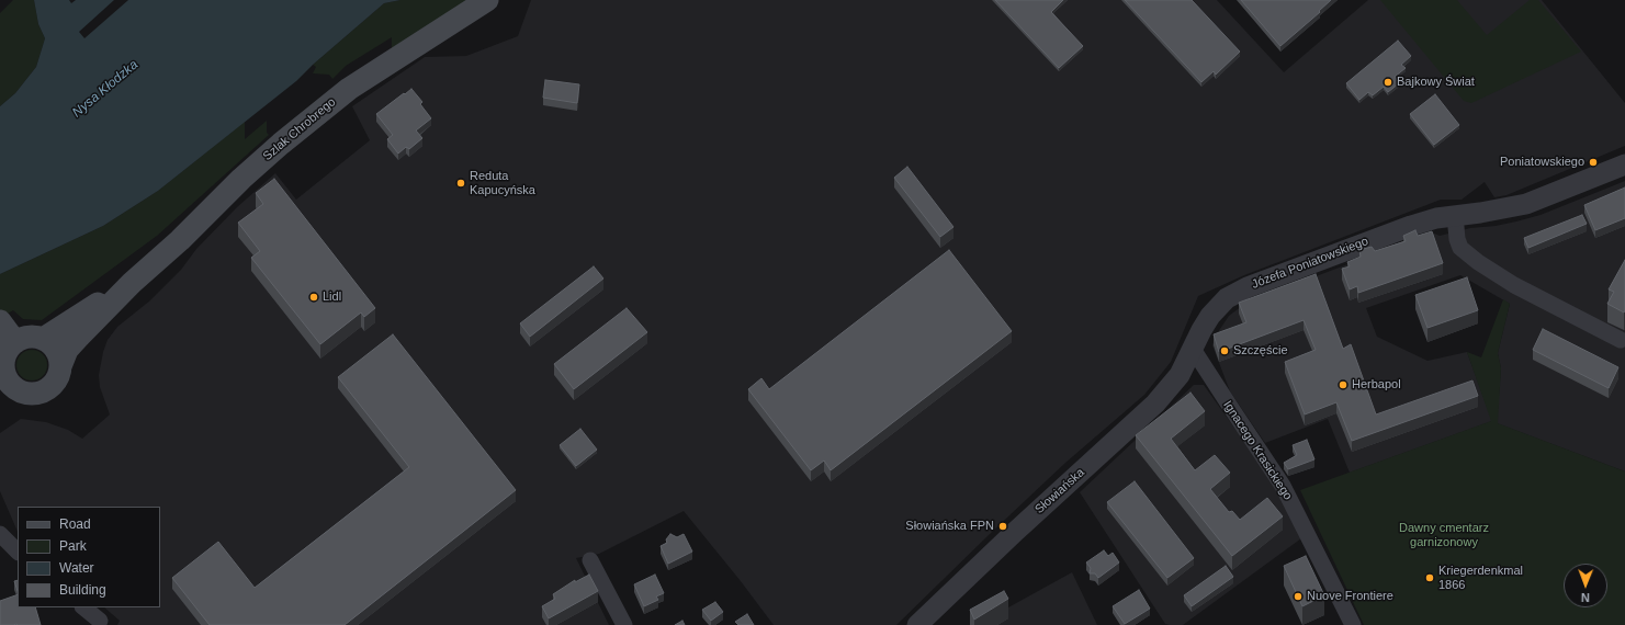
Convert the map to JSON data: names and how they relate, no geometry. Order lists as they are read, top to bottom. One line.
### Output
{"streets":{"main road":["Szlak Chrobrego"],"street":["Józefa Poniatowskiego","Ignacego Krasickiego","Słowiańska"]},"crossings":[["Józefa Poniatowskiego","Ignacego Krasickiego"],["Józefa Poniatowskiego","Słowiańska"],["Ignacego Krasickiego","Słowiańska"]],"water":["Nysa Kłodzka"],"parks":["Dawny cmentarz garnizonowy"],"places":["Bajkowy Świat","Poniatowskiego","Reduta Kapucyńska","Lidl","Szczęście","Herbapol","Słowiańska FPN","Kriegerdenkmal 1866","Nuove Frontiere"],"legend":["Road","Park","Water","Building"],"north":"bottom"}
